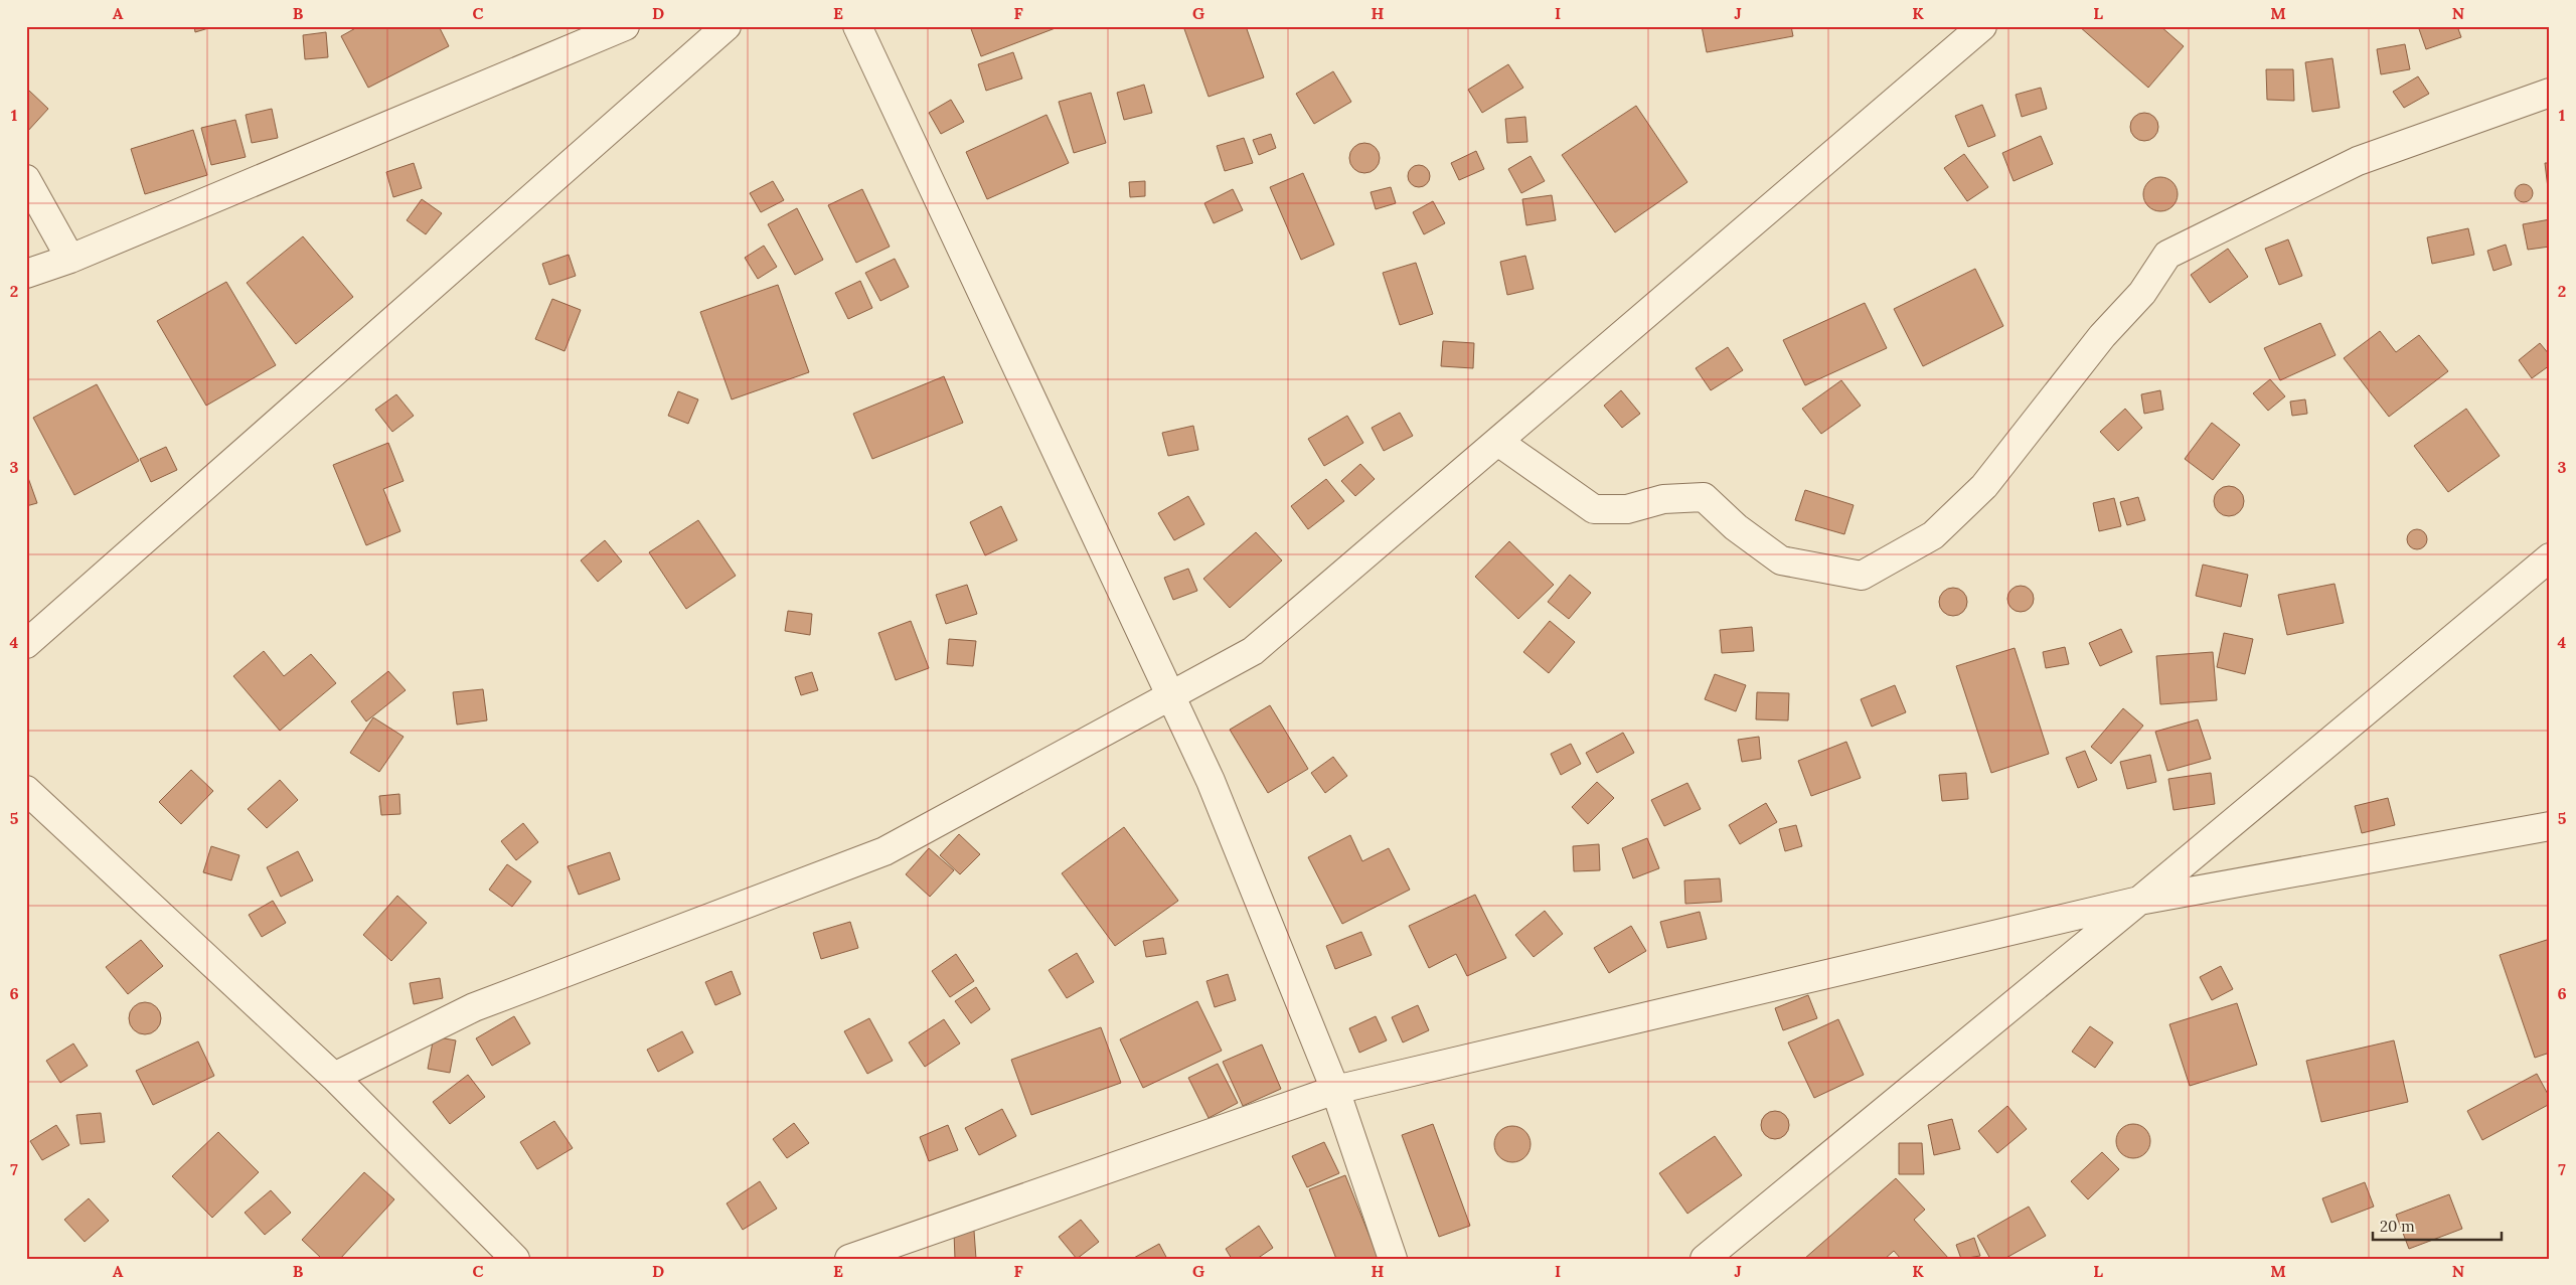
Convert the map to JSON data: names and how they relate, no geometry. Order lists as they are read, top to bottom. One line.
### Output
{"scale_bar":"20 m","grid":{"columns":["A","B","C","D","E","F","G","H","I","J","K","L","M","N"],"rows":["1","2","3","4","5","6","7"]}}
